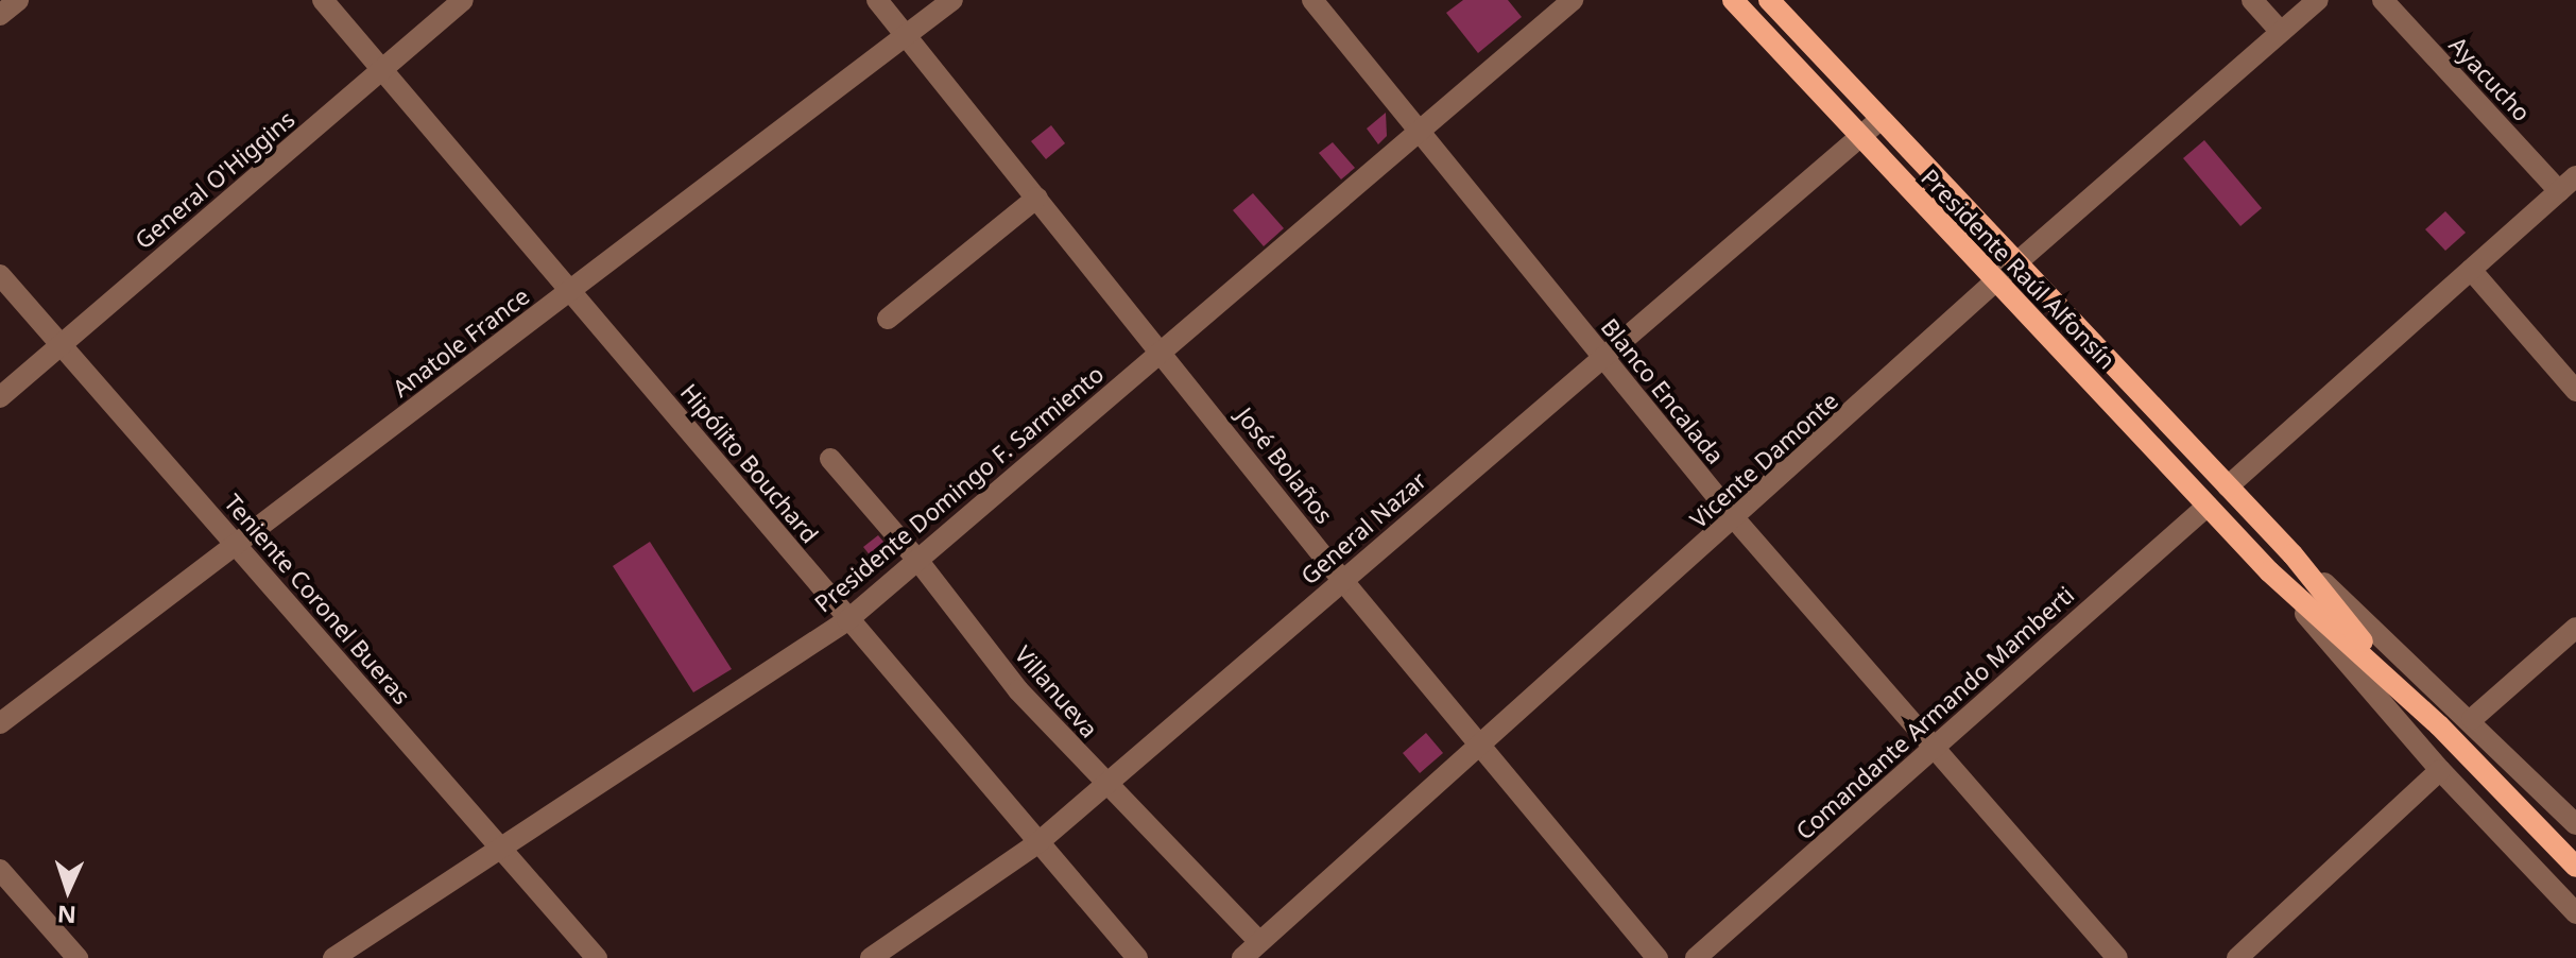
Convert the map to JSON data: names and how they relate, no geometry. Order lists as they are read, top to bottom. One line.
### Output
{"streets":{"main road":["Presidente Raúl Alfonsín"],"street":["Ayacucho","General O'Higgins","Anatole France","Blanco Encalada","Vicente Damonte","Hipólito Bouchard","José Bolaños","Presidente Domingo F. Sarmiento","General Nazar","Teniente Coronel Bueras","Villanueva","Comandante Armando Mamberti"]},"crossings":[["General O'Higgins","Hipólito Bouchard"],["General O'Higgins","Teniente Coronel Bueras"],["Presidente Raúl Alfonsín","Vicente Damonte"],["Presidente Raúl Alfonsín","General Nazar"],["Presidente Raúl Alfonsín","Comandante Armando Mamberti"],["Anatole France","Hipólito Bouchard"],["Anatole France","José Bolaños"],["Anatole France","Teniente Coronel Bueras"],["Blanco Encalada","Vicente Damonte"],["Blanco Encalada","Presidente Domingo F. Sarmiento"],["Blanco Encalada","General Nazar"],["Blanco Encalada","Comandante Armando Mamberti"],["Vicente Damonte","José Bolaños"],["Vicente Damonte","Villanueva"],["Hipólito Bouchard","Presidente Domingo F. Sarmiento"],["Hipólito Bouchard","General Nazar"],["José Bolaños","Presidente Domingo F. Sarmiento"],["José Bolaños","General Nazar"],["Presidente Domingo F. Sarmiento","Teniente Coronel Bueras"],["Presidente Domingo F. Sarmiento","Villanueva"],["General Nazar","Villanueva"]],"north":"bottom"}
